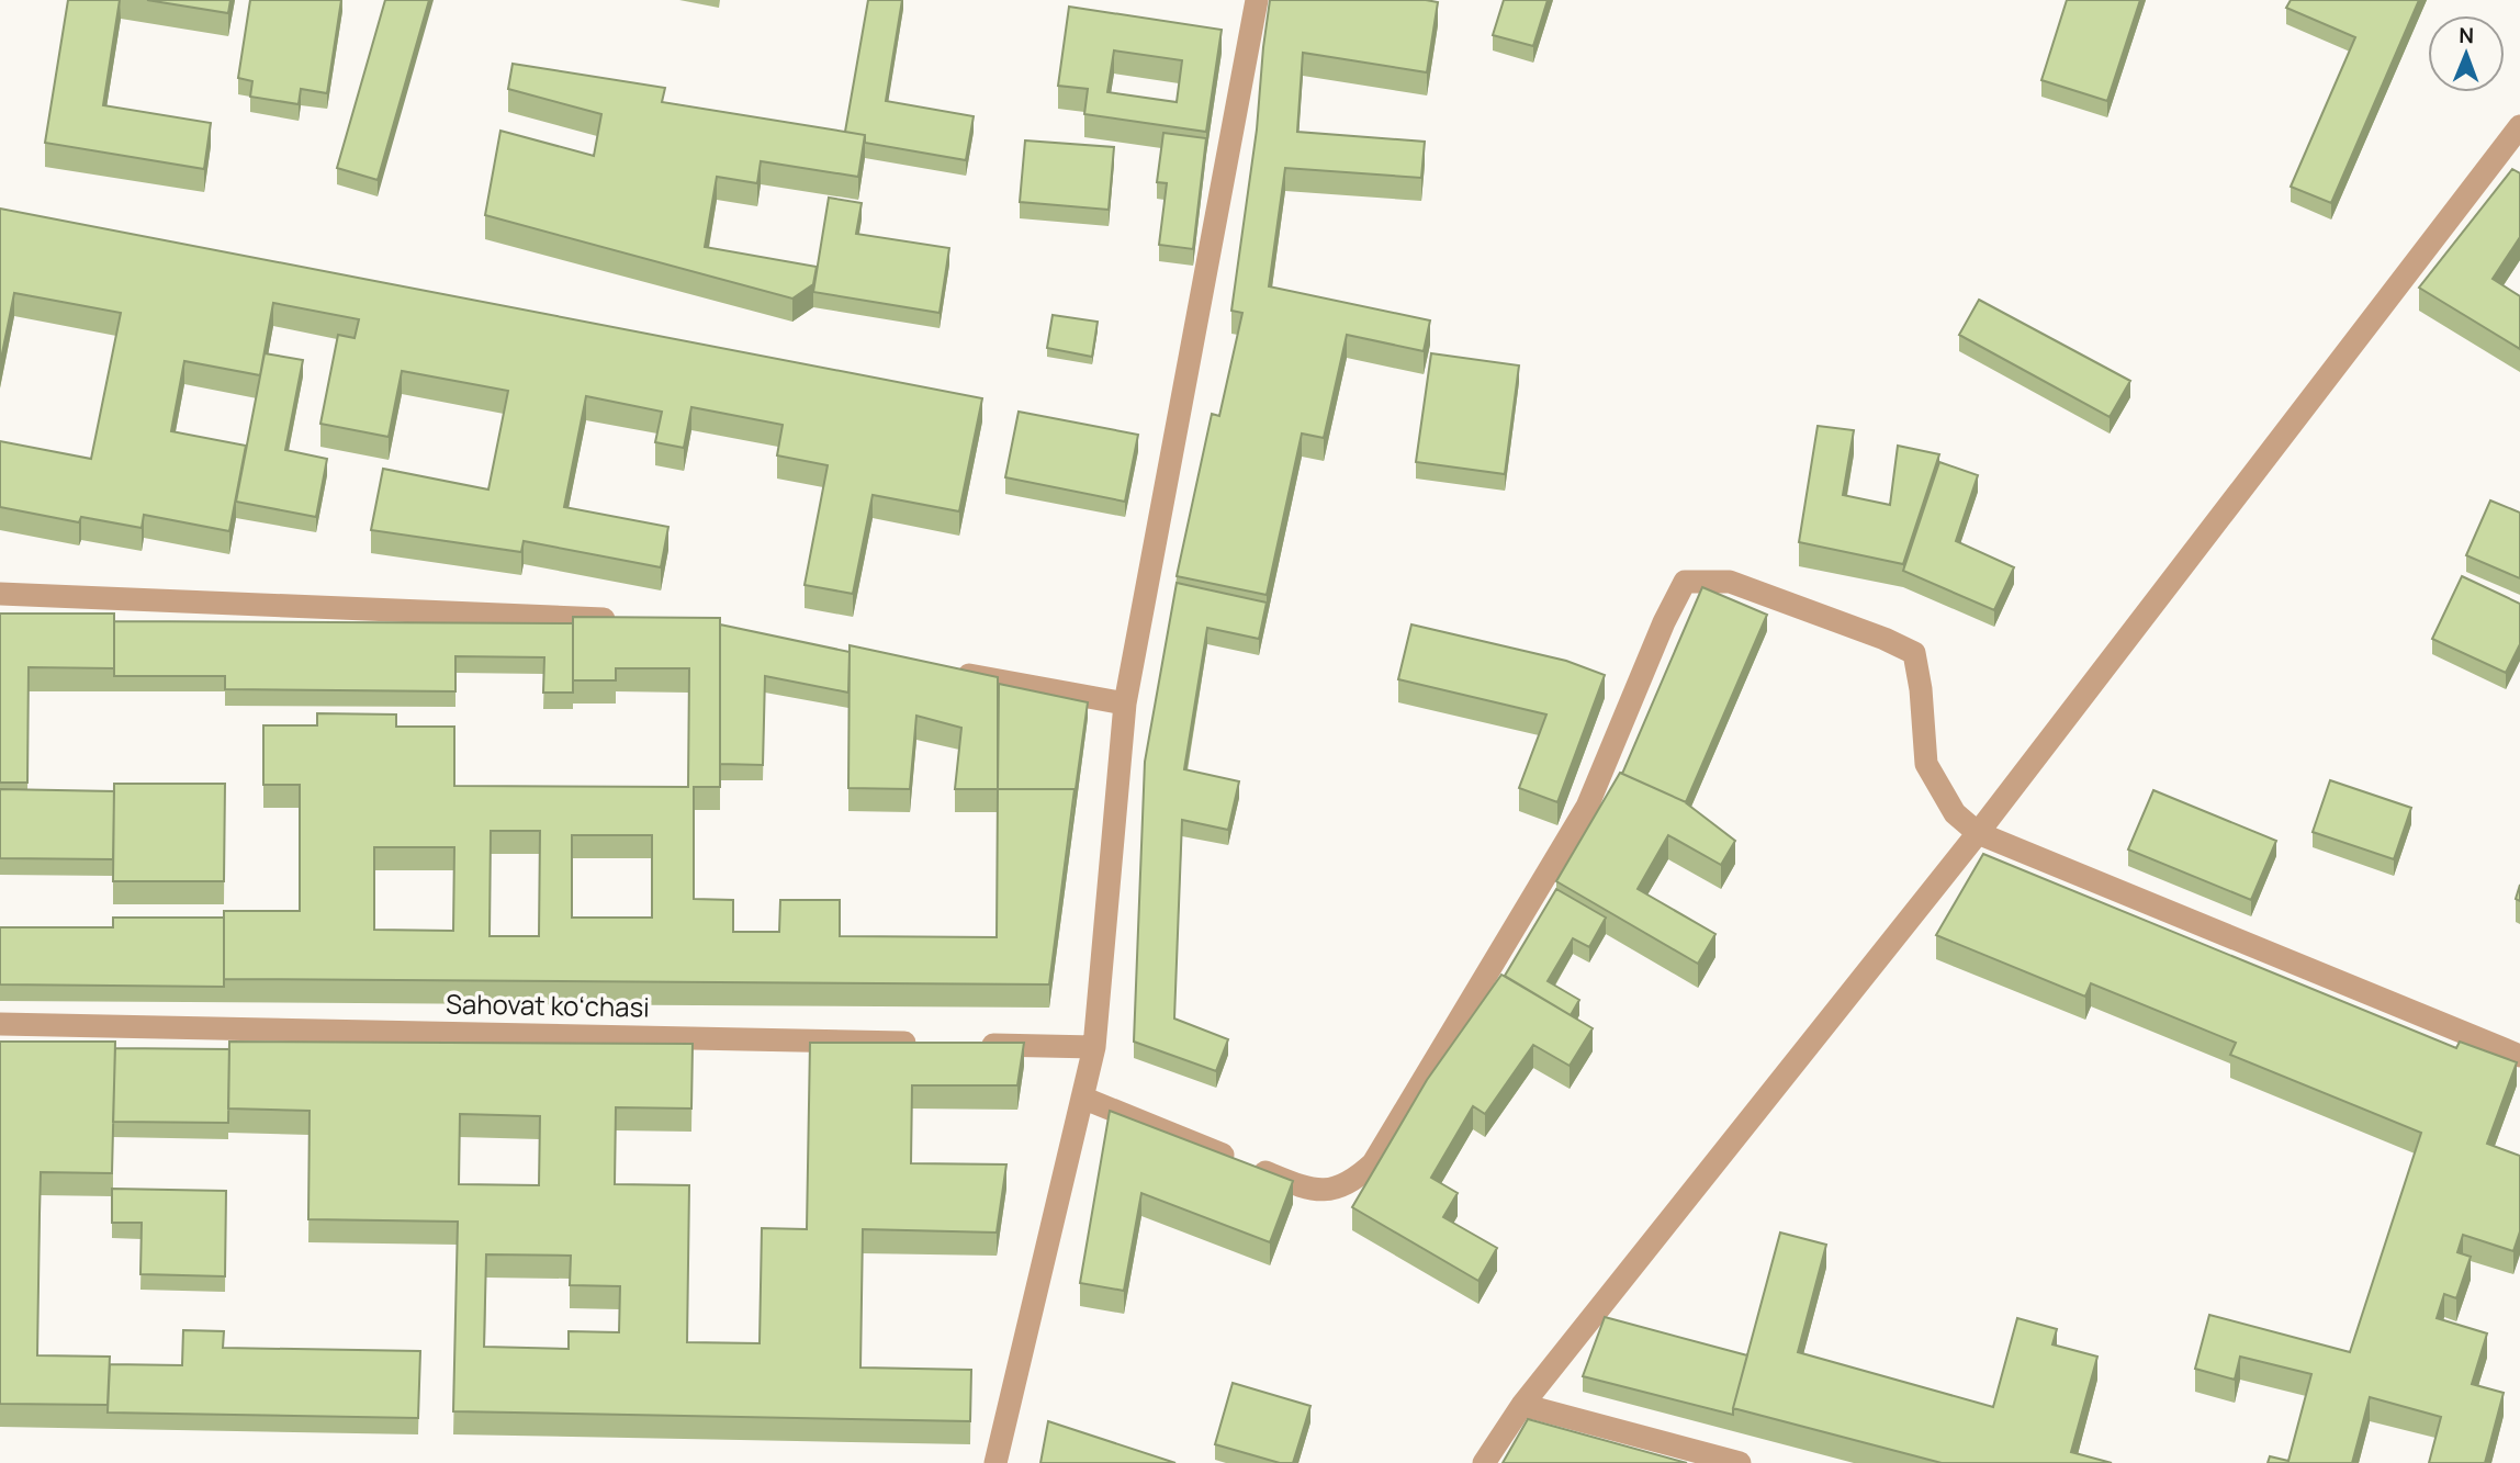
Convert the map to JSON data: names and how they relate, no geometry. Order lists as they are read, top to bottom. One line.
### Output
{"streets":{"street":["Sahovat koʻchasi"]},"north":"top"}
